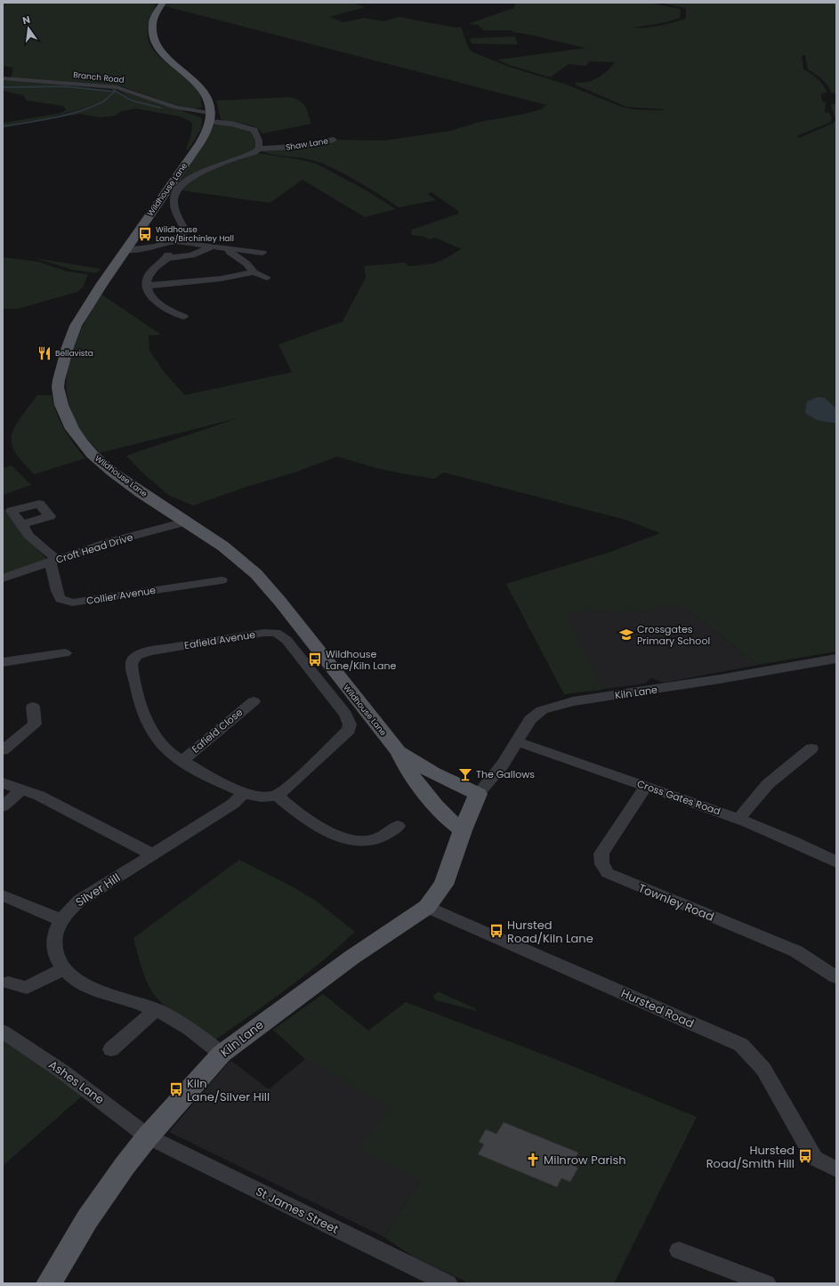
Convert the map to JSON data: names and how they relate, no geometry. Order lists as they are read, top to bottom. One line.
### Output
{"streets":{"main road":["Wildhouse Lane","Kiln Lane"],"street":["Branch Road","Shaw Lane","Croft Head Drive","Collier Avenue","Eafield Avenue","Eafield Close","Cross Gates Road","Silver Hill","Townley Road","Hursted Road","Ashes Lane","St James Street"]},"crossings":[["Branch Road","Shaw Lane"],["Branch Road","Wildhouse Lane"],["Wildhouse Lane","Croft Head Drive"],["Wildhouse Lane","Kiln Lane"],["Croft Head Drive","Collier Avenue"],["Eafield Avenue","Eafield Close"],["Eafield Avenue","Silver Hill"],["Kiln Lane","Cross Gates Road"],["Kiln Lane","Silver Hill"],["Kiln Lane","Hursted Road"],["Kiln Lane","Ashes Lane"],["Kiln Lane","St James Street"],["Cross Gates Road","Townley Road"],["Ashes Lane","St James Street"]],"places":{"bus stop":["Wildhouse Lane/Birchinley Hall","Wildhouse Lane/Kiln Lane","Hursted Road/Kiln Lane","Kiln Lane/Silver Hill","Hursted Road/Smith Hill"],"restaurant":["Bellavista"],"school or university":["Crossgates Primary School"],"bar":["The Gallows"],"church":["Milnrow Parish"]},"north":"top"}
